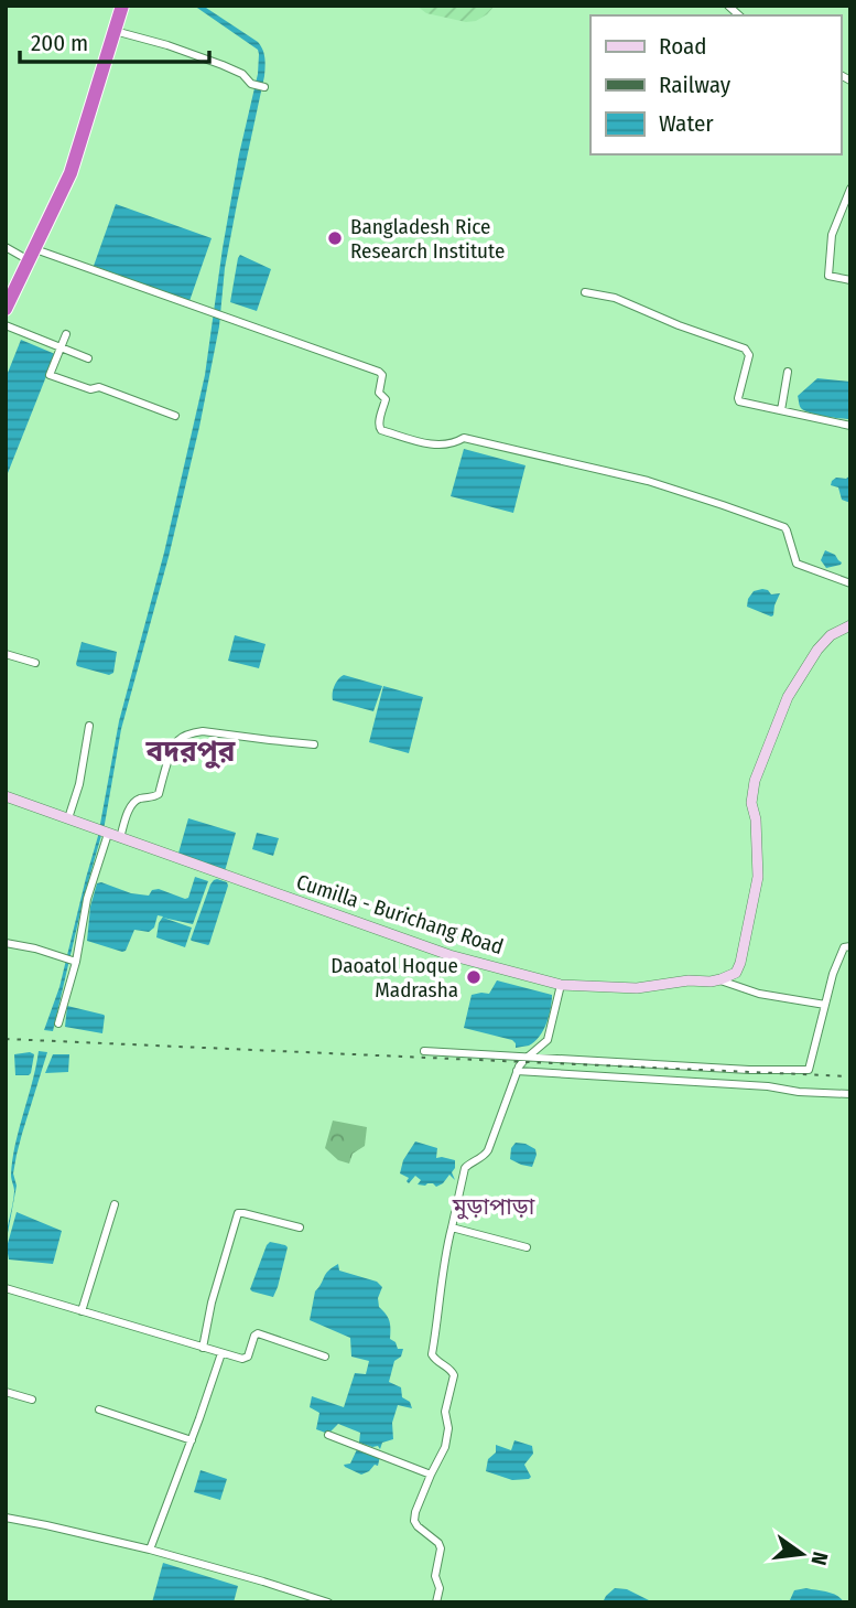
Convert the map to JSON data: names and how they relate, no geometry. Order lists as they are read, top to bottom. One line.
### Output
{"streets":{"main road":["Cumilla - Burichang Road"]},"districts":["বদরপুর","মুড়াপাড়া"],"places":["Bangladesh Rice Research Institute","Daoatol Hoque Madrasha"],"legend":["Road","Railway","Water"],"scale_bar":"200 m","north":"right"}
